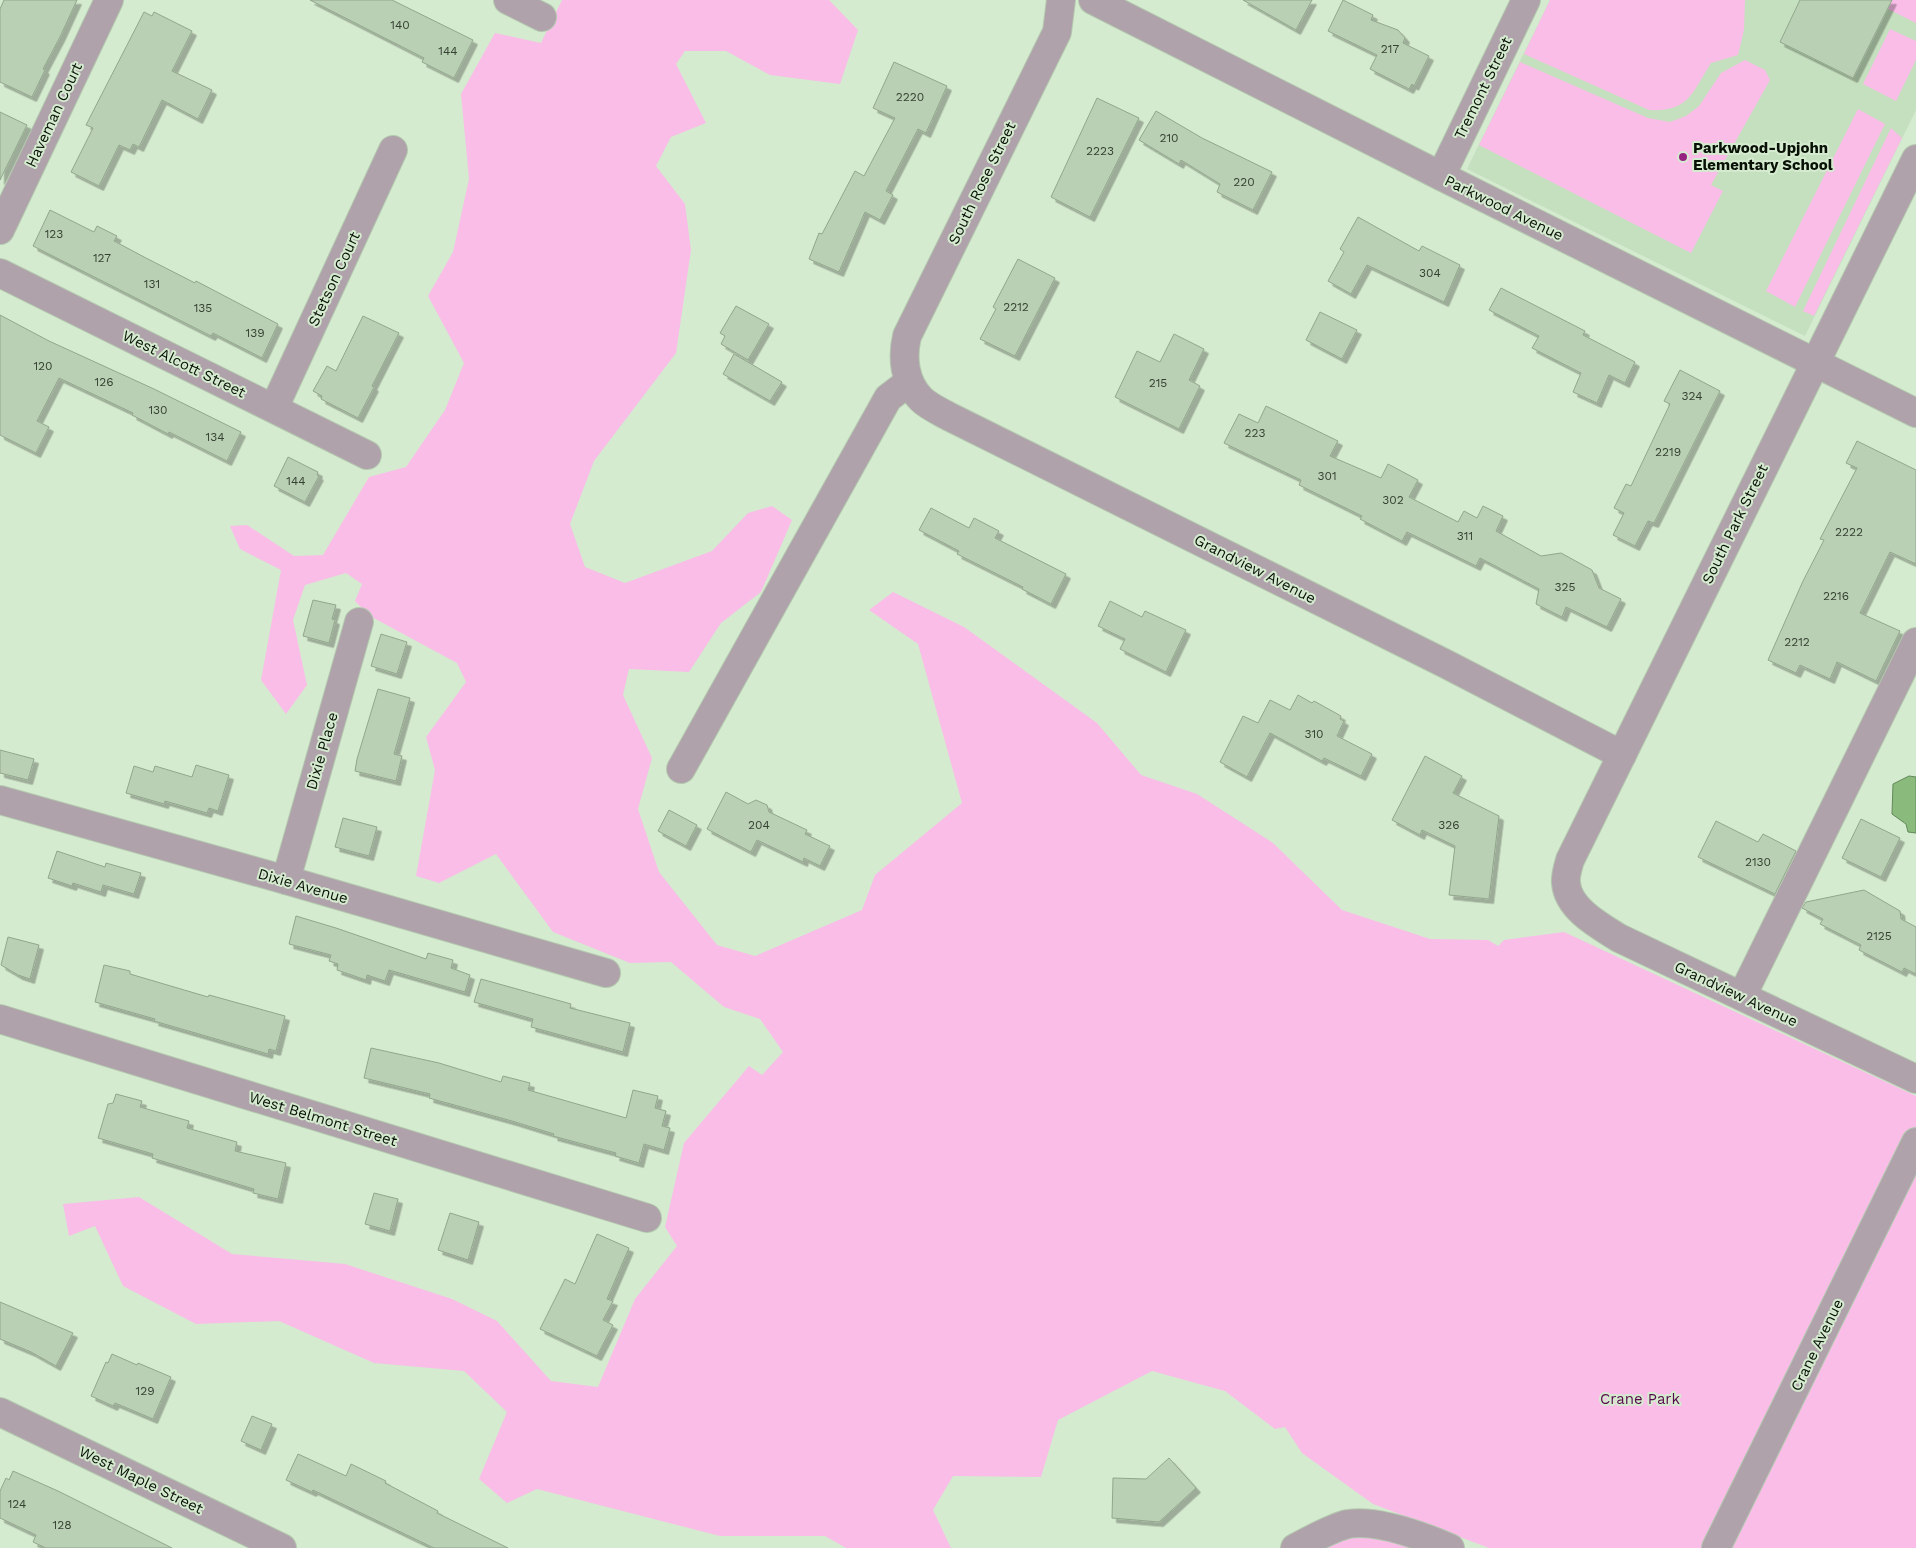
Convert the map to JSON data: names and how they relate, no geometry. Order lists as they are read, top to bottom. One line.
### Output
{"streets":{"street":["Tremont Street","Haveman Court","South Rose Street","Parkwood Avenue","Stetson Court","West Alcott Street","South Park Street","Grandview Avenue","Dixie Place","Dixie Avenue","West Belmont Street","Crane Avenue","West Maple Street"]},"crossings":[["Tremont Street","Parkwood Avenue"],["South Rose Street","Grandview Avenue"],["Parkwood Avenue","South Park Street"],["Stetson Court","West Alcott Street"],["South Park Street","Grandview Avenue"],["Dixie Place","Dixie Avenue"]],"parks":["Crane Park"],"places":["Parkwood-Upjohn Elementary School"],"house_numbers":["140","217","144","2220","210","2223","220","123","127","304","131","2212","135","139","120","126","215","324","130","223","134","2219","301","144","302","2222","311","325","2216","2212","310","204","326","2130","2125","129","124","128"]}
